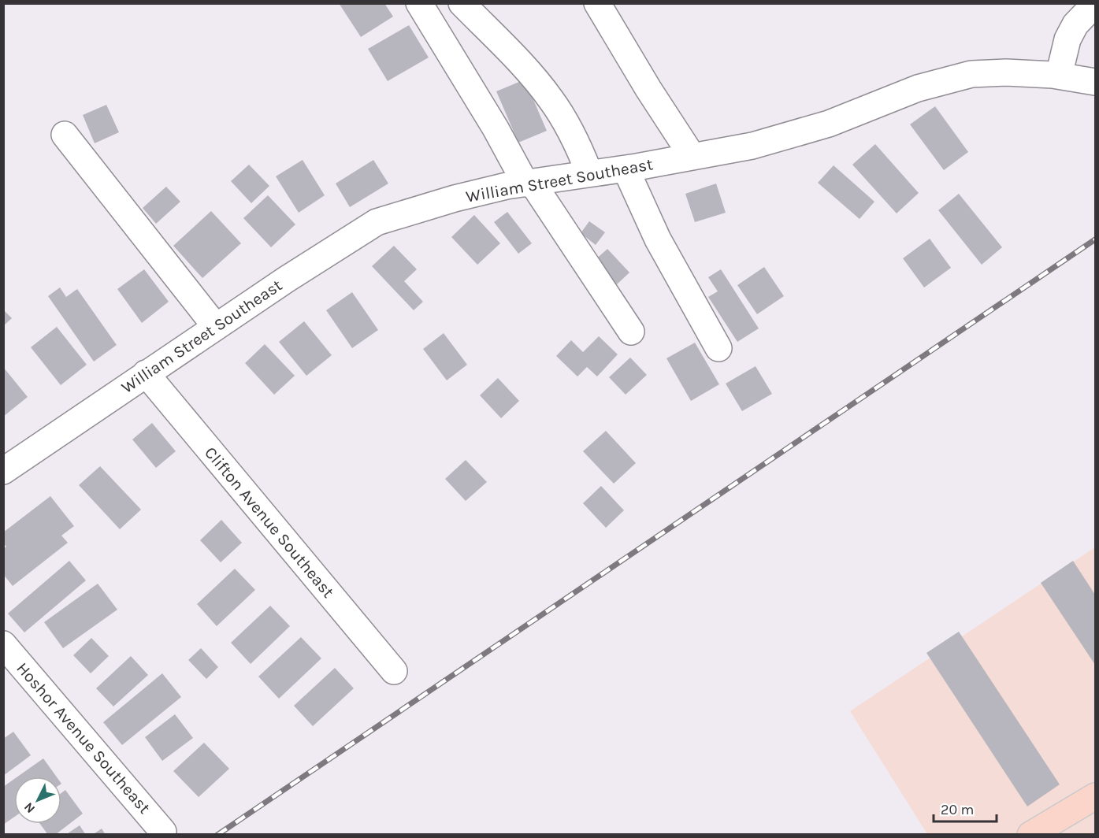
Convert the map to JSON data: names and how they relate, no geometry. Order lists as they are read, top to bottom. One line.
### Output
{"streets":{"street":["William Street Southeast","Clifton Avenue Southeast","Hoshor Avenue Southeast"]},"crossings":[["William Street Southeast","Clifton Avenue Southeast"]],"scale_bar":"20 m","north":"bottom left"}
